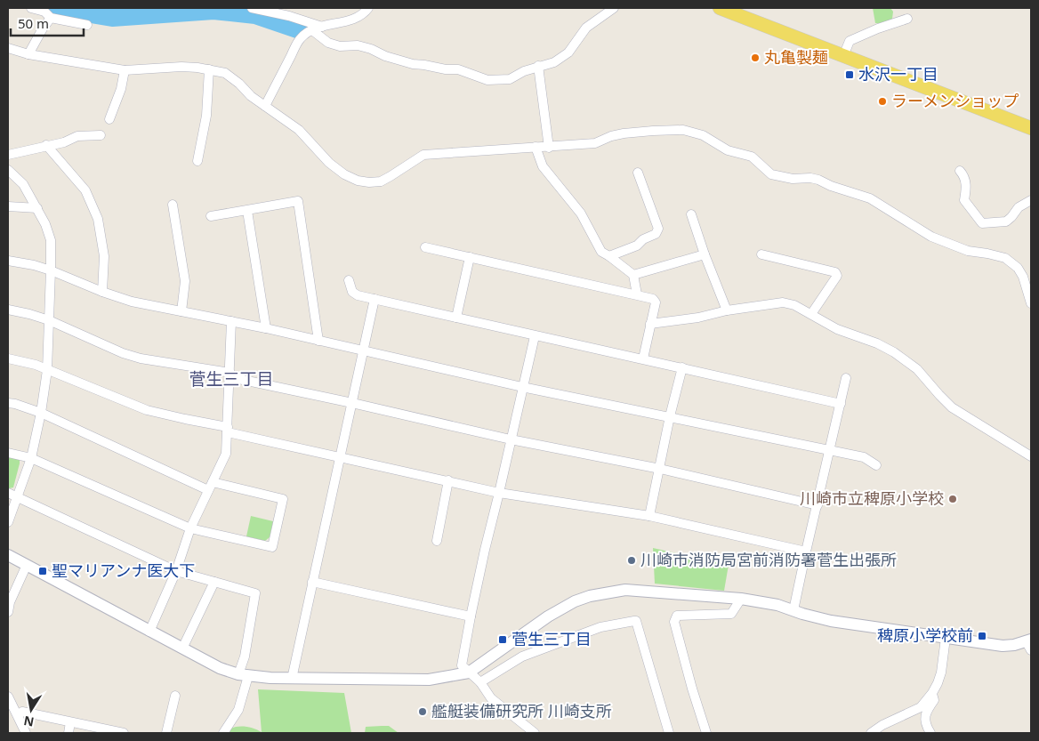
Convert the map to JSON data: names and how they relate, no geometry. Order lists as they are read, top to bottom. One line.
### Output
{"districts":["菅生三丁目"],"places":{"other":["丸亀製麺","ラーメンショップ","川崎市立稗原小学校","川崎市消防局宮前消防署菅生出張所","艦艇装備研究所 川崎支所"],"transit":["水沢一丁目","聖マリアンナ医大下","稗原小学校前","菅生三丁目"]},"scale_bar":"50 m","north":"bottom"}
